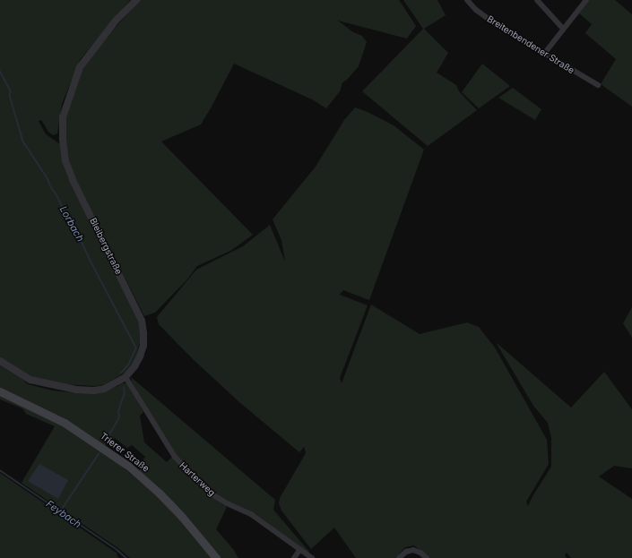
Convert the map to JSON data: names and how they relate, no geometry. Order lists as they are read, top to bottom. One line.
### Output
{"streets":{"main road":["Trierer Straße"],"street":["Breitenbendener Straße","Bleibergstraße","Harterweg"]},"crossings":[["Bleibergstraße","Harterweg"]],"water":["Lorbach","Feybach"]}
